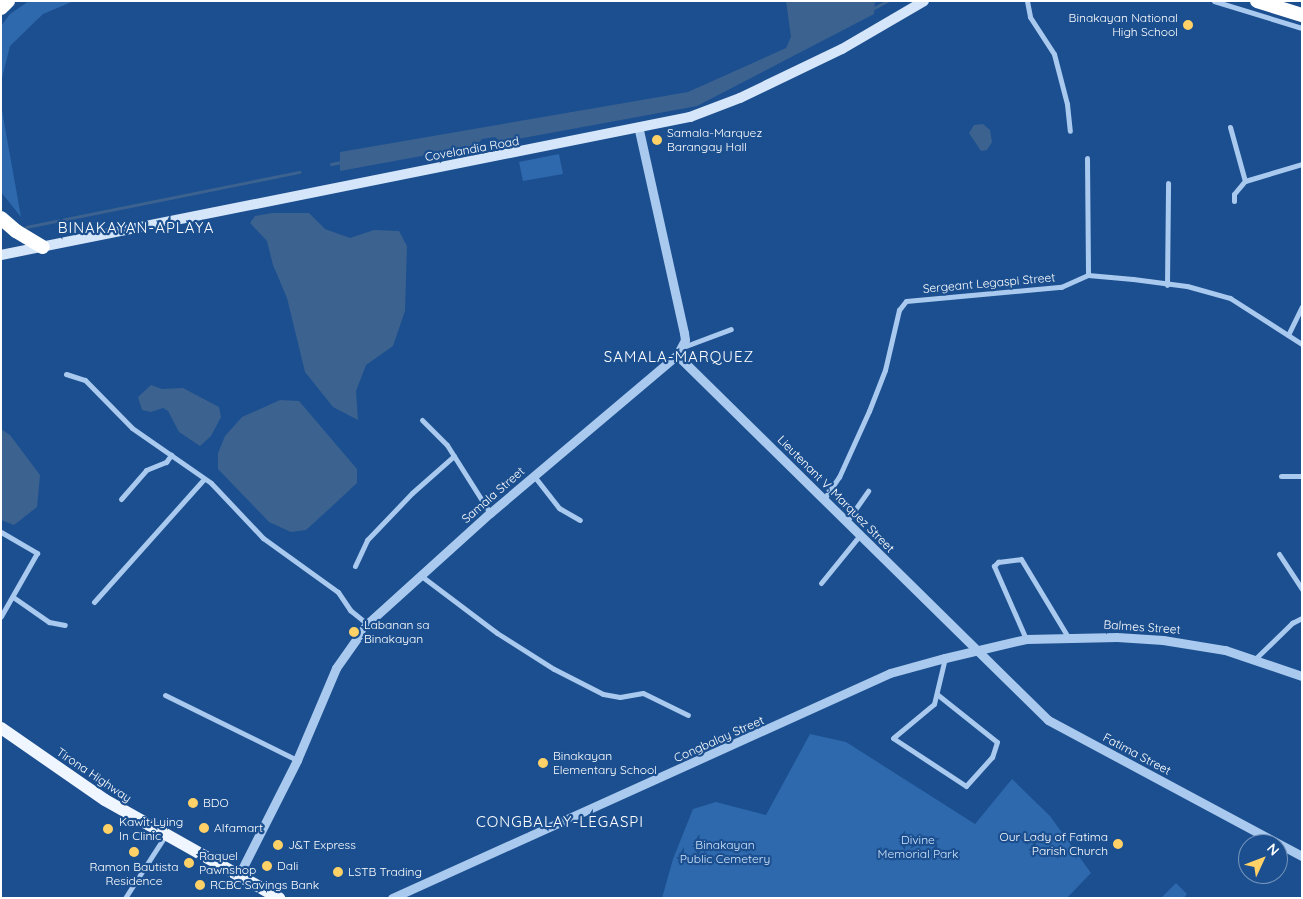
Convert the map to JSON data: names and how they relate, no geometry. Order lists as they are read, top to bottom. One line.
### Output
{"streets":{"main road":["Covelandia Road","Tirona Highway"],"street":["Sergeant Legaspi Street","Lieutenant V. Marquez Street","Samala Street","Balmes Street","Congbalay Street","Fatima Street"]},"crossings":[["Sergeant Legaspi Street","Lieutenant V. Marquez Street"],["Lieutenant V. Marquez Street","Samala Street"],["Lieutenant V. Marquez Street","Balmes Street"],["Lieutenant V. Marquez Street","Congbalay Street"],["Lieutenant V. Marquez Street","Fatima Street"],["Samala Street","Tirona Highway"],["Balmes Street","Congbalay Street"],["Balmes Street","Fatima Street"],["Congbalay Street","Fatima Street"]],"districts":["BINAKAYAN-APLAYA","SAMALA-MARQUEZ","CONGBALAY-LEGASPI"],"parks":["Divine Memorial Park","Binakayan Public Cemetery"],"places":["Binakayan National High School","Samala-Marquez Barangay Hall","Labanan sa Binakayan","Binakayan Elementary School","BDO","Alfamart","Kawit Lying In Clinic","Our Lady of Fatima Parish Church","J&T Express","Ramon Bautista Residence","Raquel Pawnshop","Dali","LSTB Trading","RCBC Savings Bank"],"north":"top right"}
